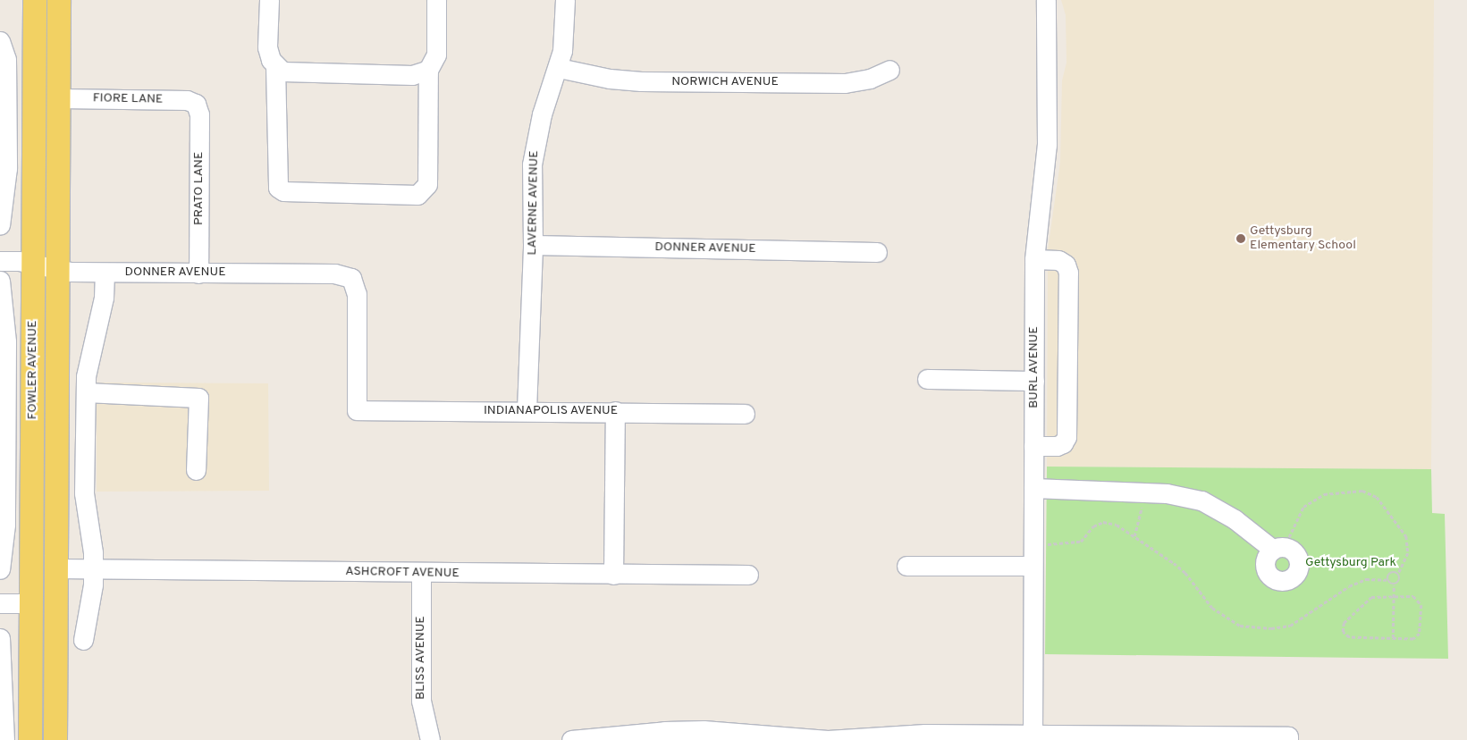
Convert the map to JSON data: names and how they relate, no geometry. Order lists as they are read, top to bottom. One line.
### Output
{"streets":{"main road":["FOWLER AVENUE"],"street":["NORWICH AVENUE","FIORE LANE","PRATO LANE","LAVERNE AVENUE","DONNER AVENUE","BURL AVENUE","INDIANAPOLIS AVENUE","ASHCROFT AVENUE","BLISS AVENUE"]},"crossings":[["NORWICH AVENUE","LAVERNE AVENUE"],["FIORE LANE","PRATO LANE"],["FIORE LANE","FOWLER AVENUE"],["PRATO LANE","DONNER AVENUE"],["LAVERNE AVENUE","DONNER AVENUE"],["LAVERNE AVENUE","INDIANAPOLIS AVENUE"],["DONNER AVENUE","FOWLER AVENUE"],["DONNER AVENUE","INDIANAPOLIS AVENUE"],["FOWLER AVENUE","ASHCROFT AVENUE"],["ASHCROFT AVENUE","BLISS AVENUE"]],"parks":["Gettysburg Park"],"places":["Gettysburg Elementary School"]}
